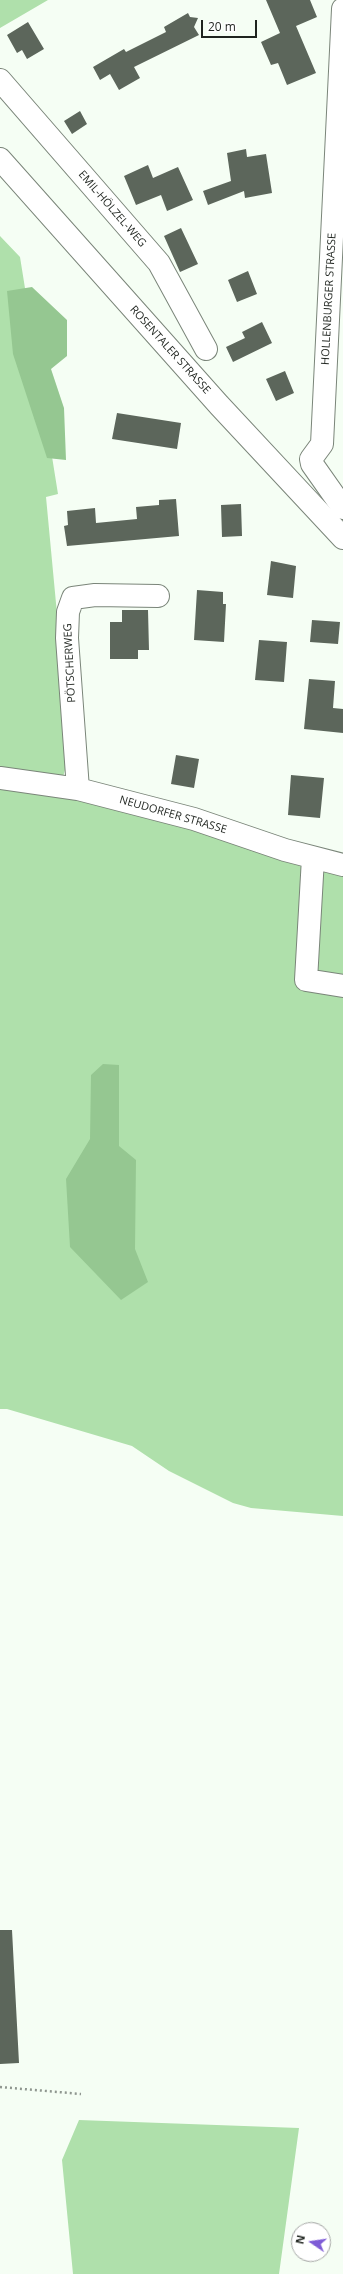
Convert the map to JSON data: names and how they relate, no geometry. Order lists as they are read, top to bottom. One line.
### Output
{"streets":{"street":["EMIL-HÖLZEL-WEG","HOLLENBURGER STRASSE","ROSENTALER STRASSE","PÖTSCHERWEG","NEUDORFER STRASSE"]},"crossings":[["PÖTSCHERWEG","NEUDORFER STRASSE"]],"scale_bar":"20 m","north":"left"}
